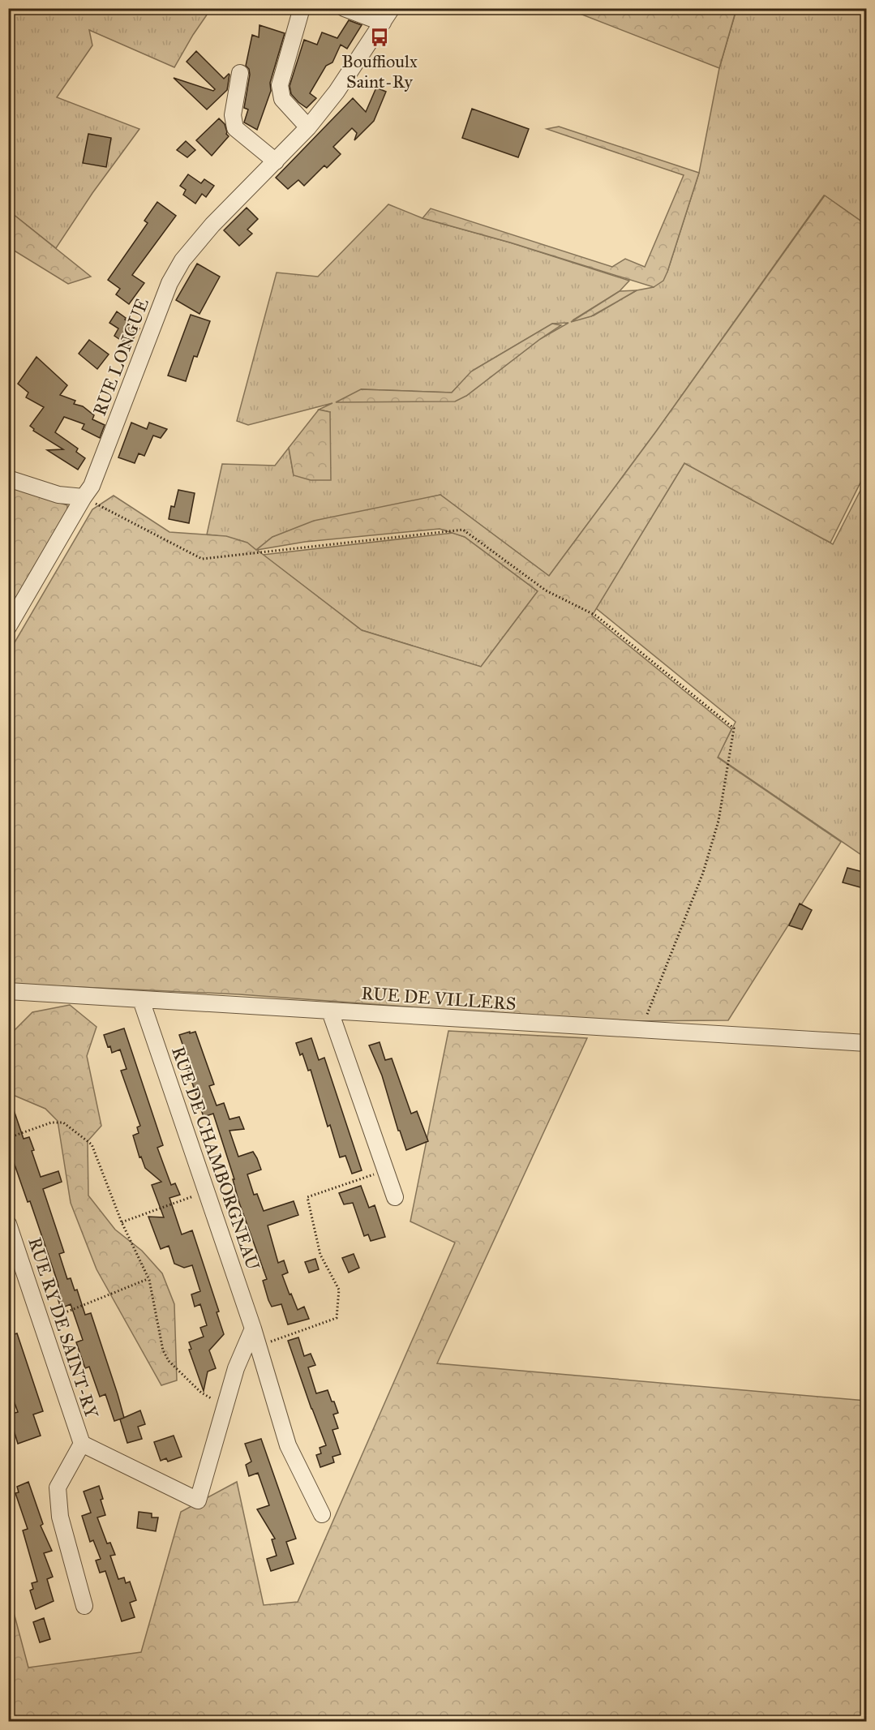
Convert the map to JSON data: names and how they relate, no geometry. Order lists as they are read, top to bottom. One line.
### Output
{"streets":{"street":["RUE LONGUE","RUE DE VILLERS","RUE DE CHAMBORGNEAU","RUE RY DE SAINT-RY"]},"crossings":[["RUE DE VILLERS","RUE DE CHAMBORGNEAU"]],"places":{"bus stop":["Bouffioulx Saint-Ry"]}}
